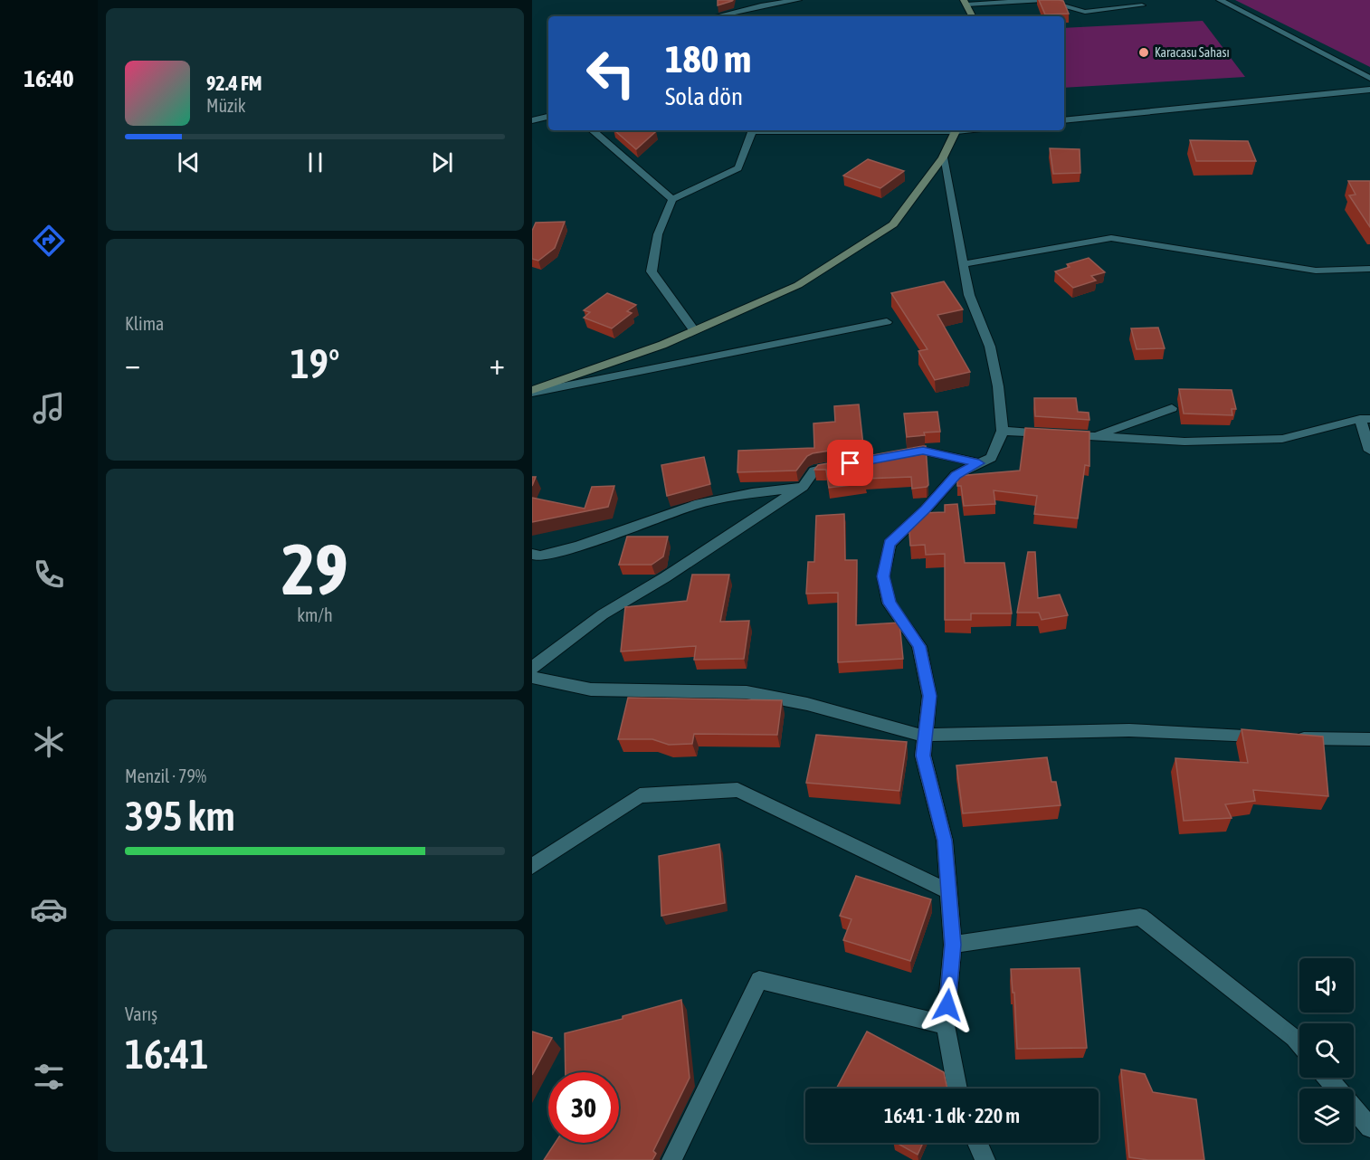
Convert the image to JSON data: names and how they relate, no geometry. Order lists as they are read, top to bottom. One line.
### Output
{"places":["Karacasu Sahası"],"page":{"tabs":"16:40","turn":["180 m","Sola dön"],"song":["92.4 FM","Müzik"],"tile":["Klima",["29","km/h"],["Menzil · 79%","395 km"],["Varış","16:41"]],"heat":["−","19°","+"],"limit":"30","trip":"16:41 · 1 dk · 220 m"}}
